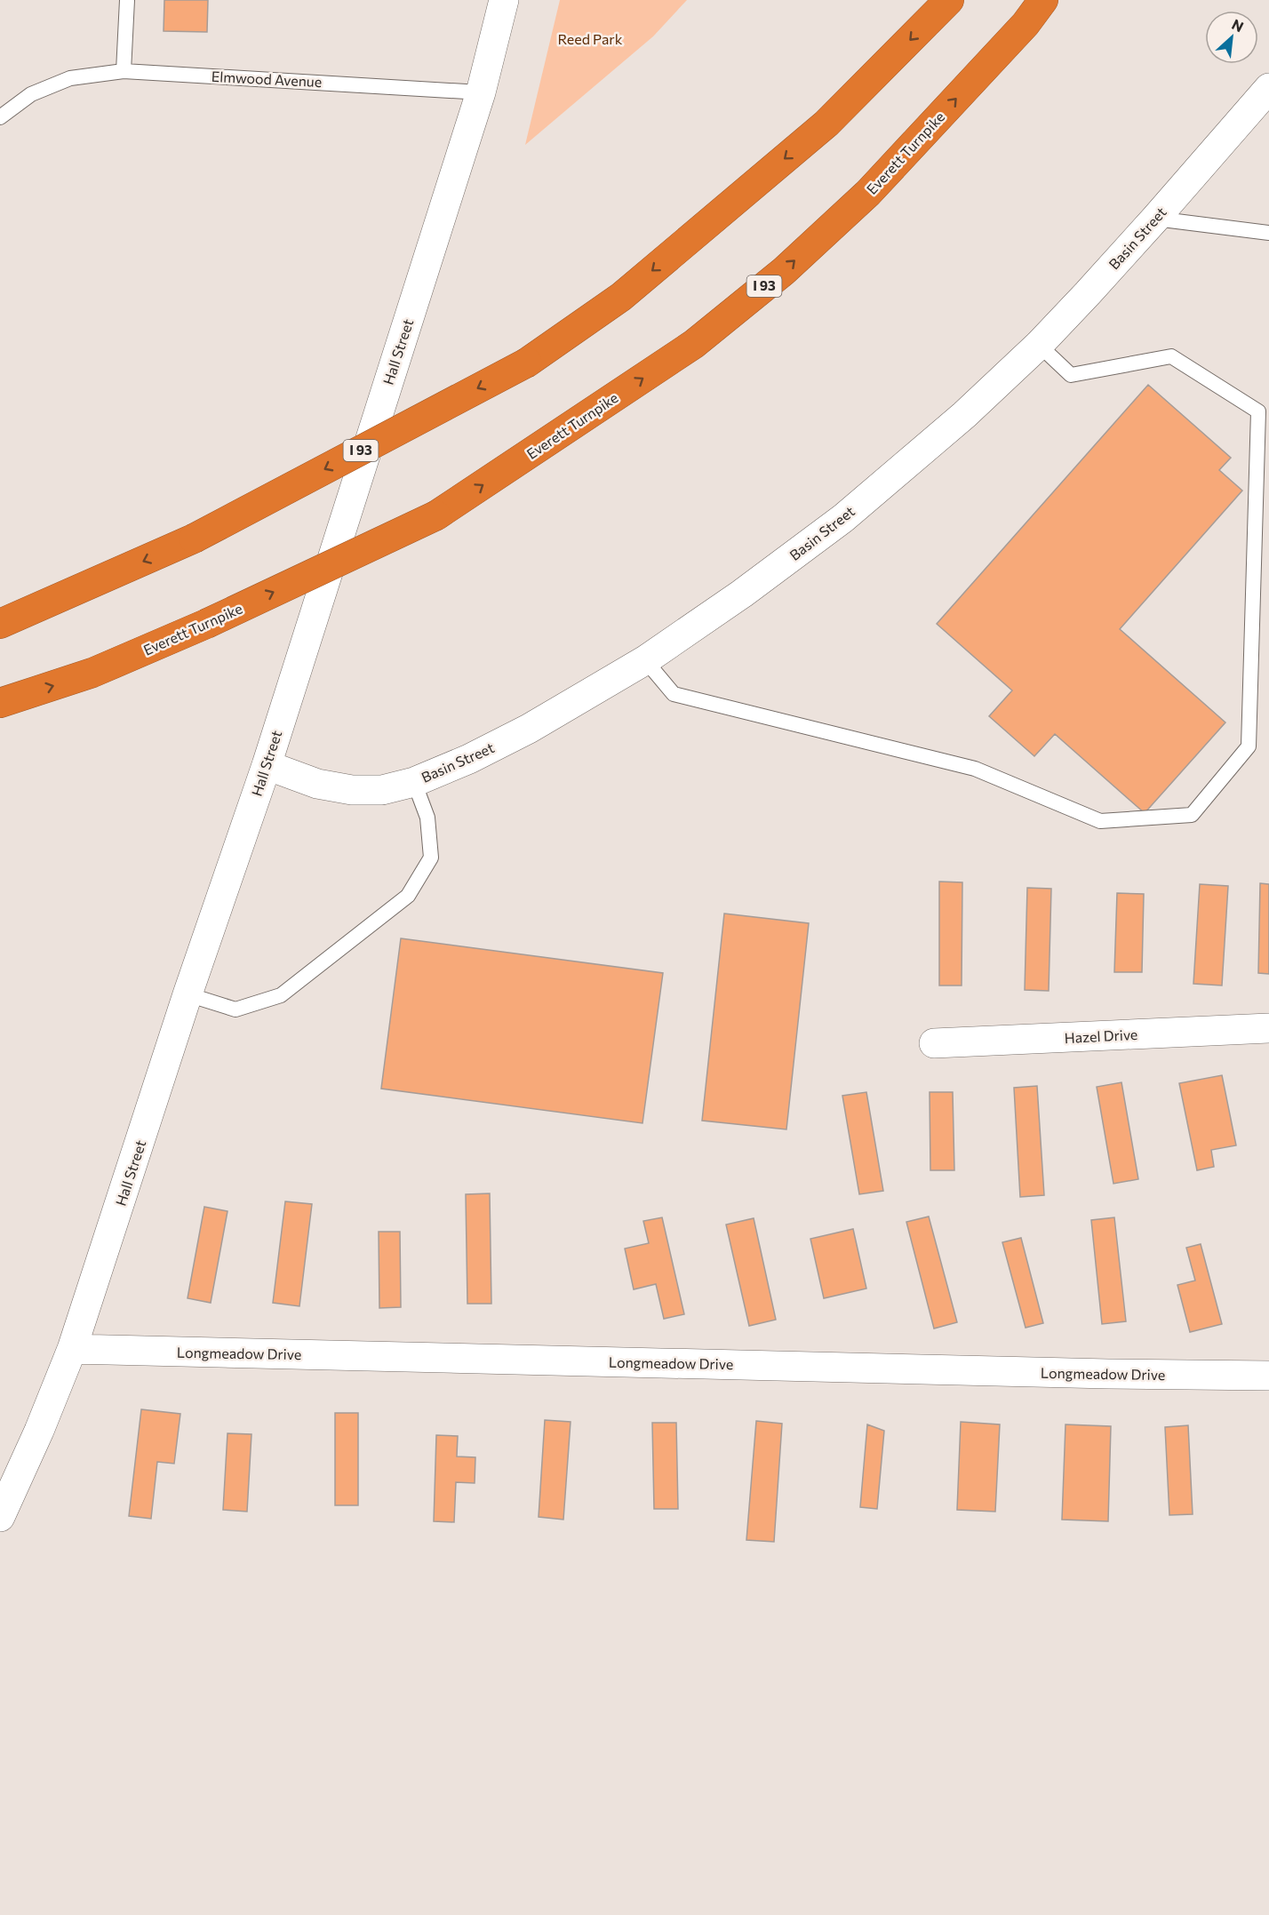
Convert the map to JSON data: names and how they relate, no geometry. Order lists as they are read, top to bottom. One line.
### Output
{"streets":{"highway":["Everett Turnpike","I 93"],"street":["Basin Street","Hall Street","Hazel Drive","Longmeadow Drive"],"lane":["Elmwood Avenue"]},"crossings":[["Elmwood Avenue","Hall Street"],["Basin Street","Hall Street"],["Hall Street","Longmeadow Drive"]],"parks":["Reed Park"],"north":"top right"}
